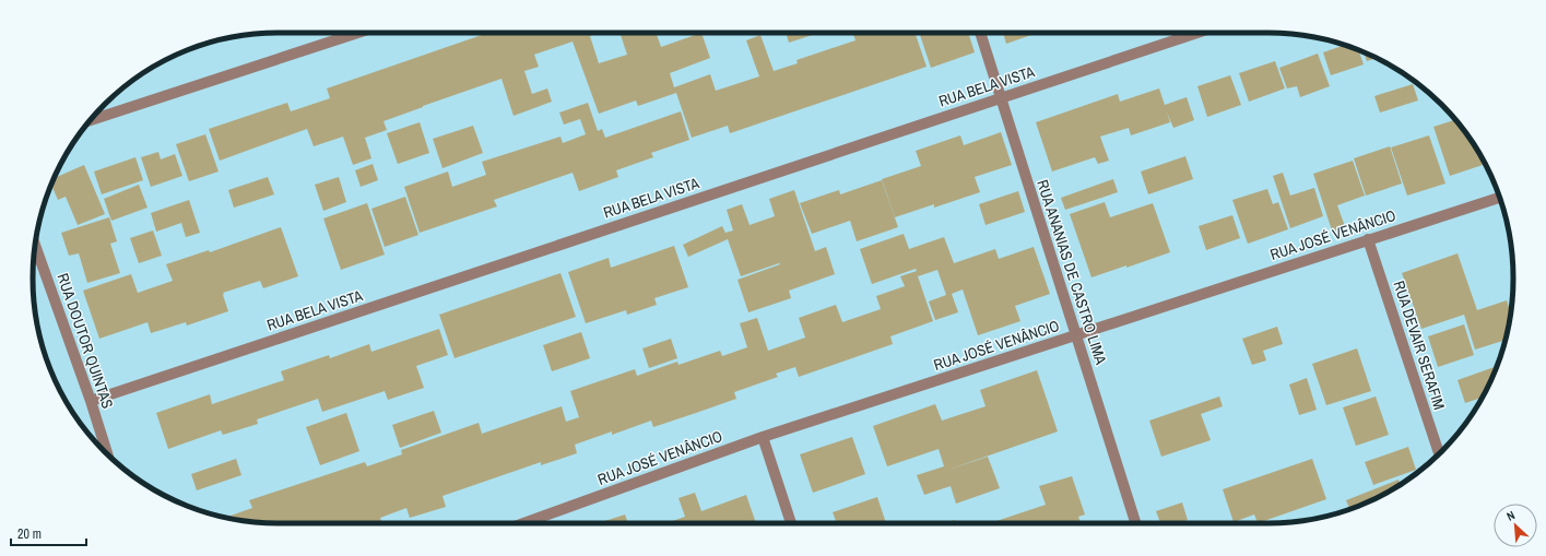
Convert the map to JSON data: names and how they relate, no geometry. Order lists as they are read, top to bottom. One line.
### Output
{"streets":{"street":["RUA BELA VISTA","RUA JOSÉ VENÂNCIO","RUA ANANIAS DE CASTRO LIMA","RUA DOUTOR QUINTAS","RUA DEVAIR SERAFIM"]},"crossings":[["RUA BELA VISTA","RUA ANANIAS DE CASTRO LIMA"],["RUA BELA VISTA","RUA DOUTOR QUINTAS"],["RUA JOSÉ VENÂNCIO","RUA ANANIAS DE CASTRO LIMA"],["RUA JOSÉ VENÂNCIO","RUA DEVAIR SERAFIM"]],"scale_bar":"20 m","north":"top left"}
